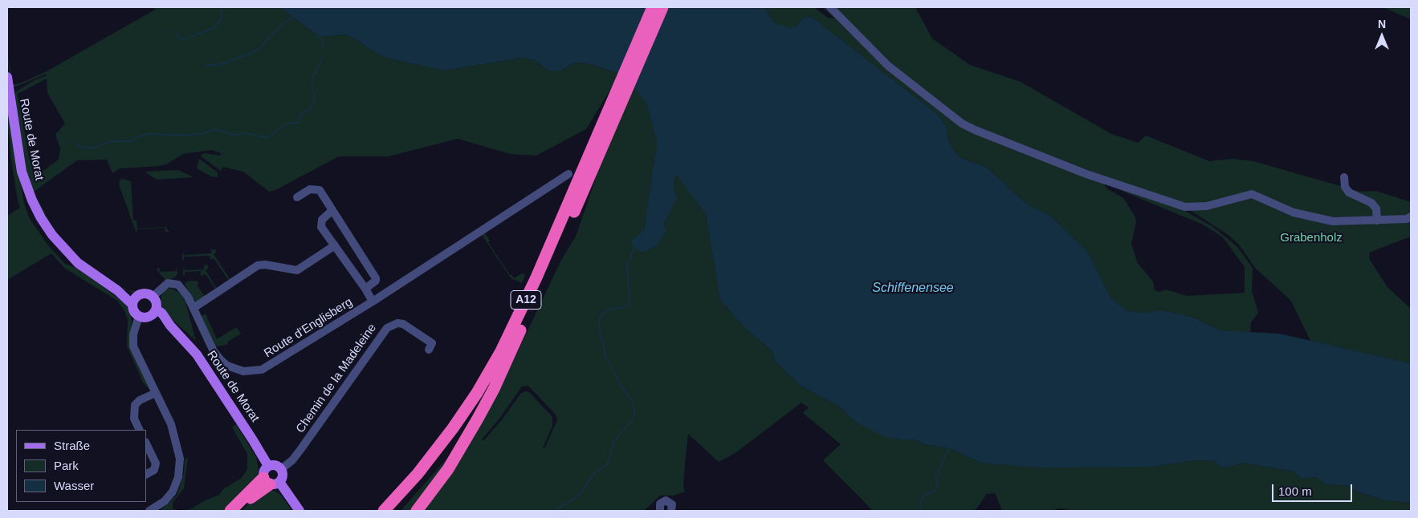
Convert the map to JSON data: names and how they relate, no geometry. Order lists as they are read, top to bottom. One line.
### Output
{"streets":{"highway":["A12"],"main road":["Route de Morat"],"street":["Route d'Englisberg","Chemin de la Madeleine"]},"crossings":[["Route de Morat","Route d'Englisberg"],["Route de Morat","Chemin de la Madeleine"]],"water":["Schiffenensee"],"parks":["Grabenholz"],"legend":["Straße","Park","Wasser"],"scale_bar":"100 m","north":"top"}
